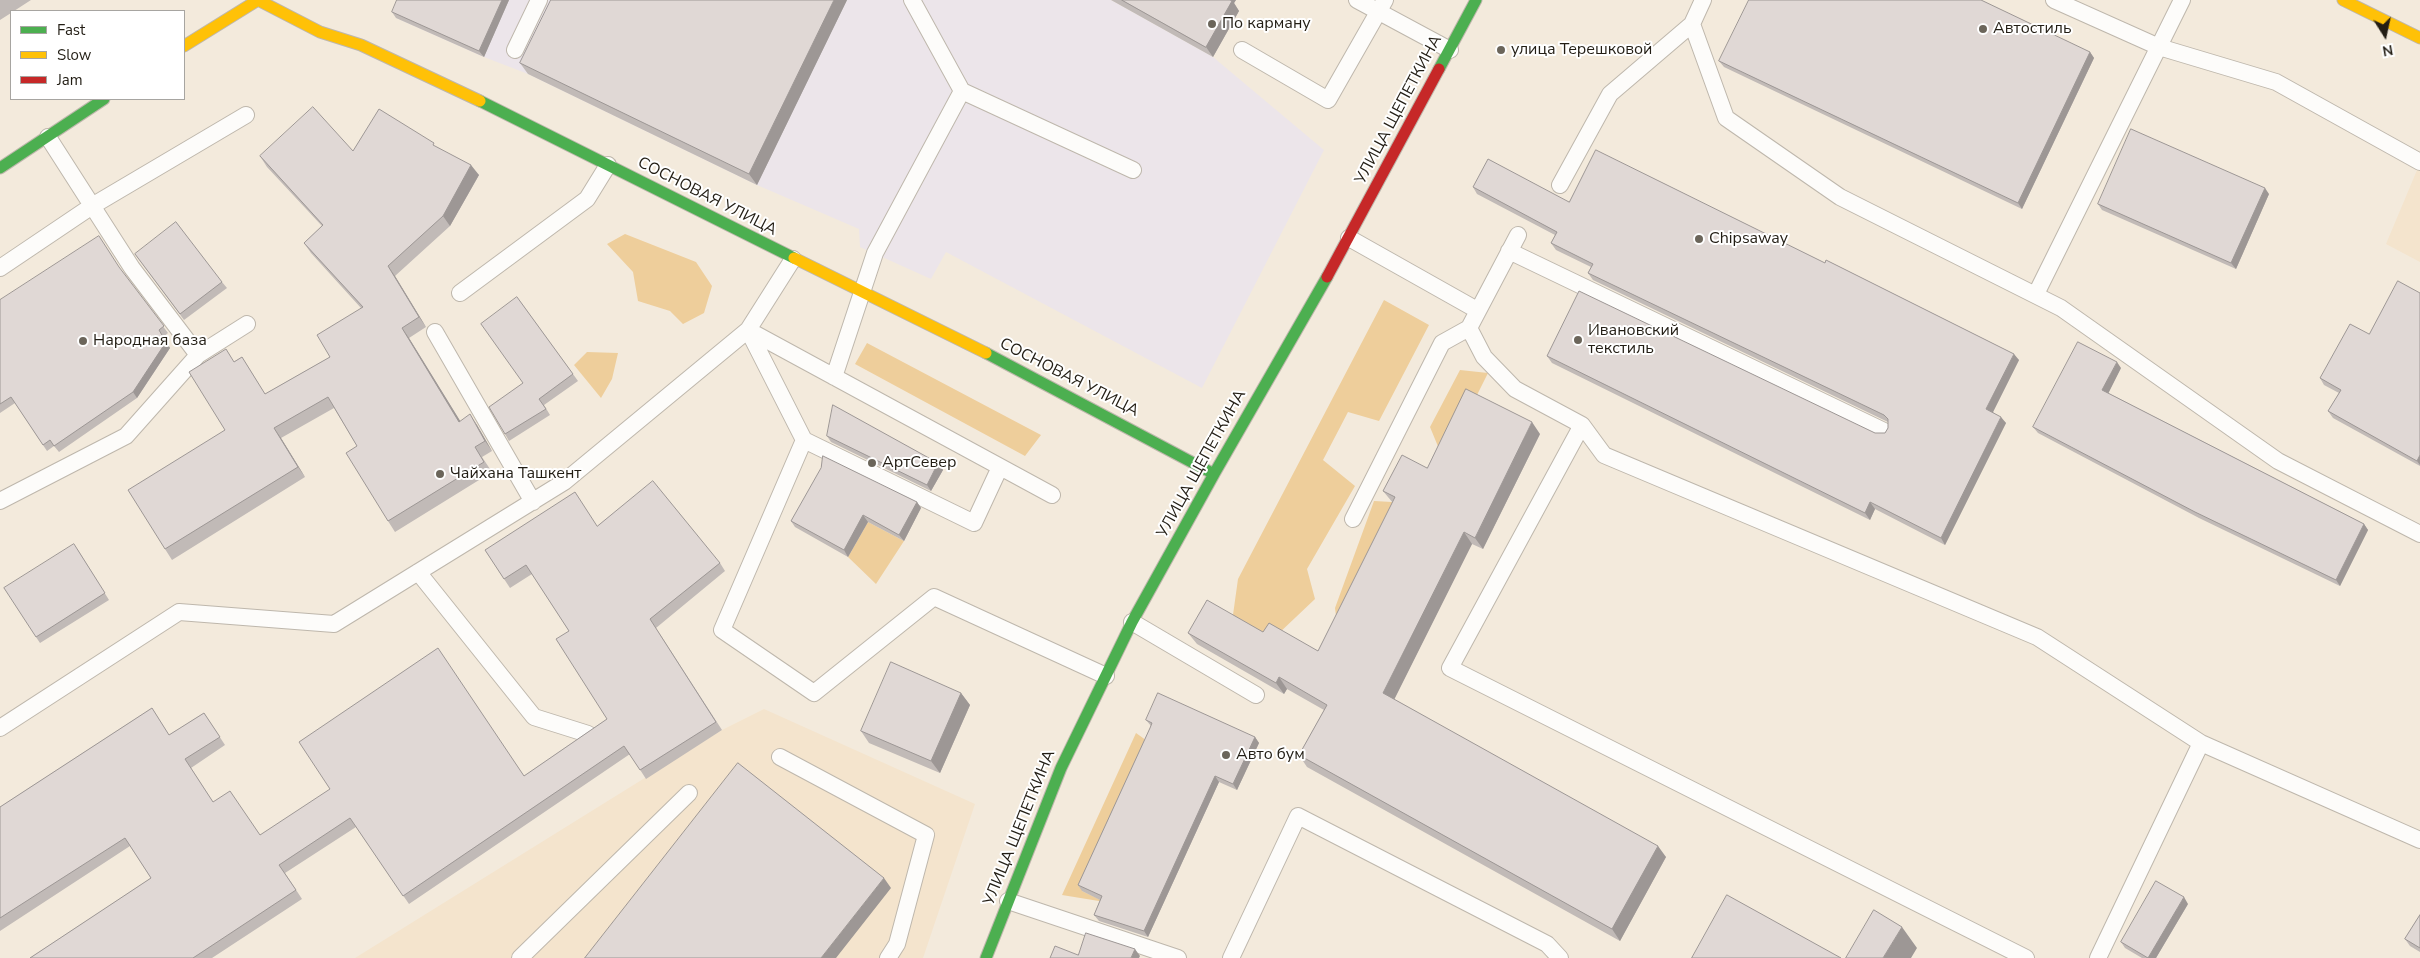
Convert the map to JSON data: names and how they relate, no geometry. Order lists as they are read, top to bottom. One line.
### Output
{"streets":{"main road":["УЛИЦА ЩЕПЕТКИНА","СОСНОВАЯ УЛИЦА"]},"crossings":[["УЛИЦА ЩЕПЕТКИНА","СОСНОВАЯ УЛИЦА"]],"places":["По карману","Автостиль","улица Терешковой","Chipsaway","Ивановский текстиль","Народная база","АртСевер","Чайхана Ташкент","Авто бум"],"legend":["Fast","Slow","Jam"],"north":"bottom"}
